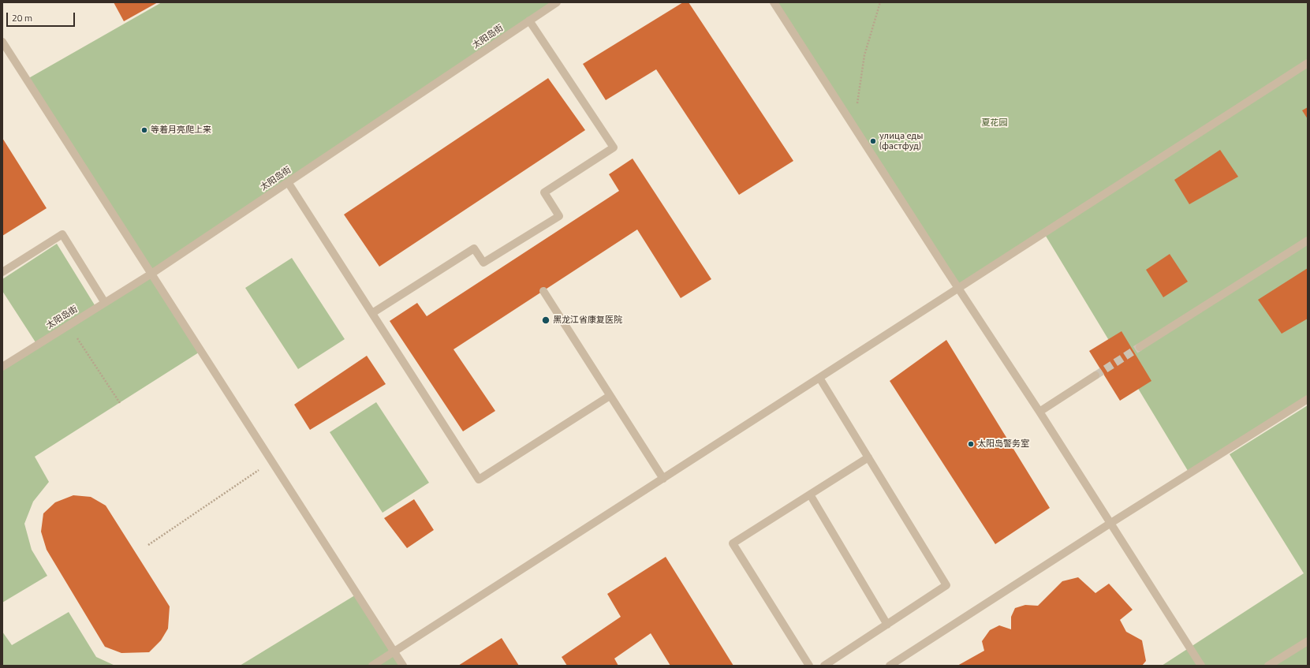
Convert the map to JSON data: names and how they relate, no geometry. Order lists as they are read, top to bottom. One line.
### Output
{"streets":{"street":["太阳岛街"]},"parks":["夏花园"],"places":["等着月亮爬上来","улица еды (фастфуд)","黑龙江省康复医院","太阳岛警务室"],"scale_bar":"20 m"}
